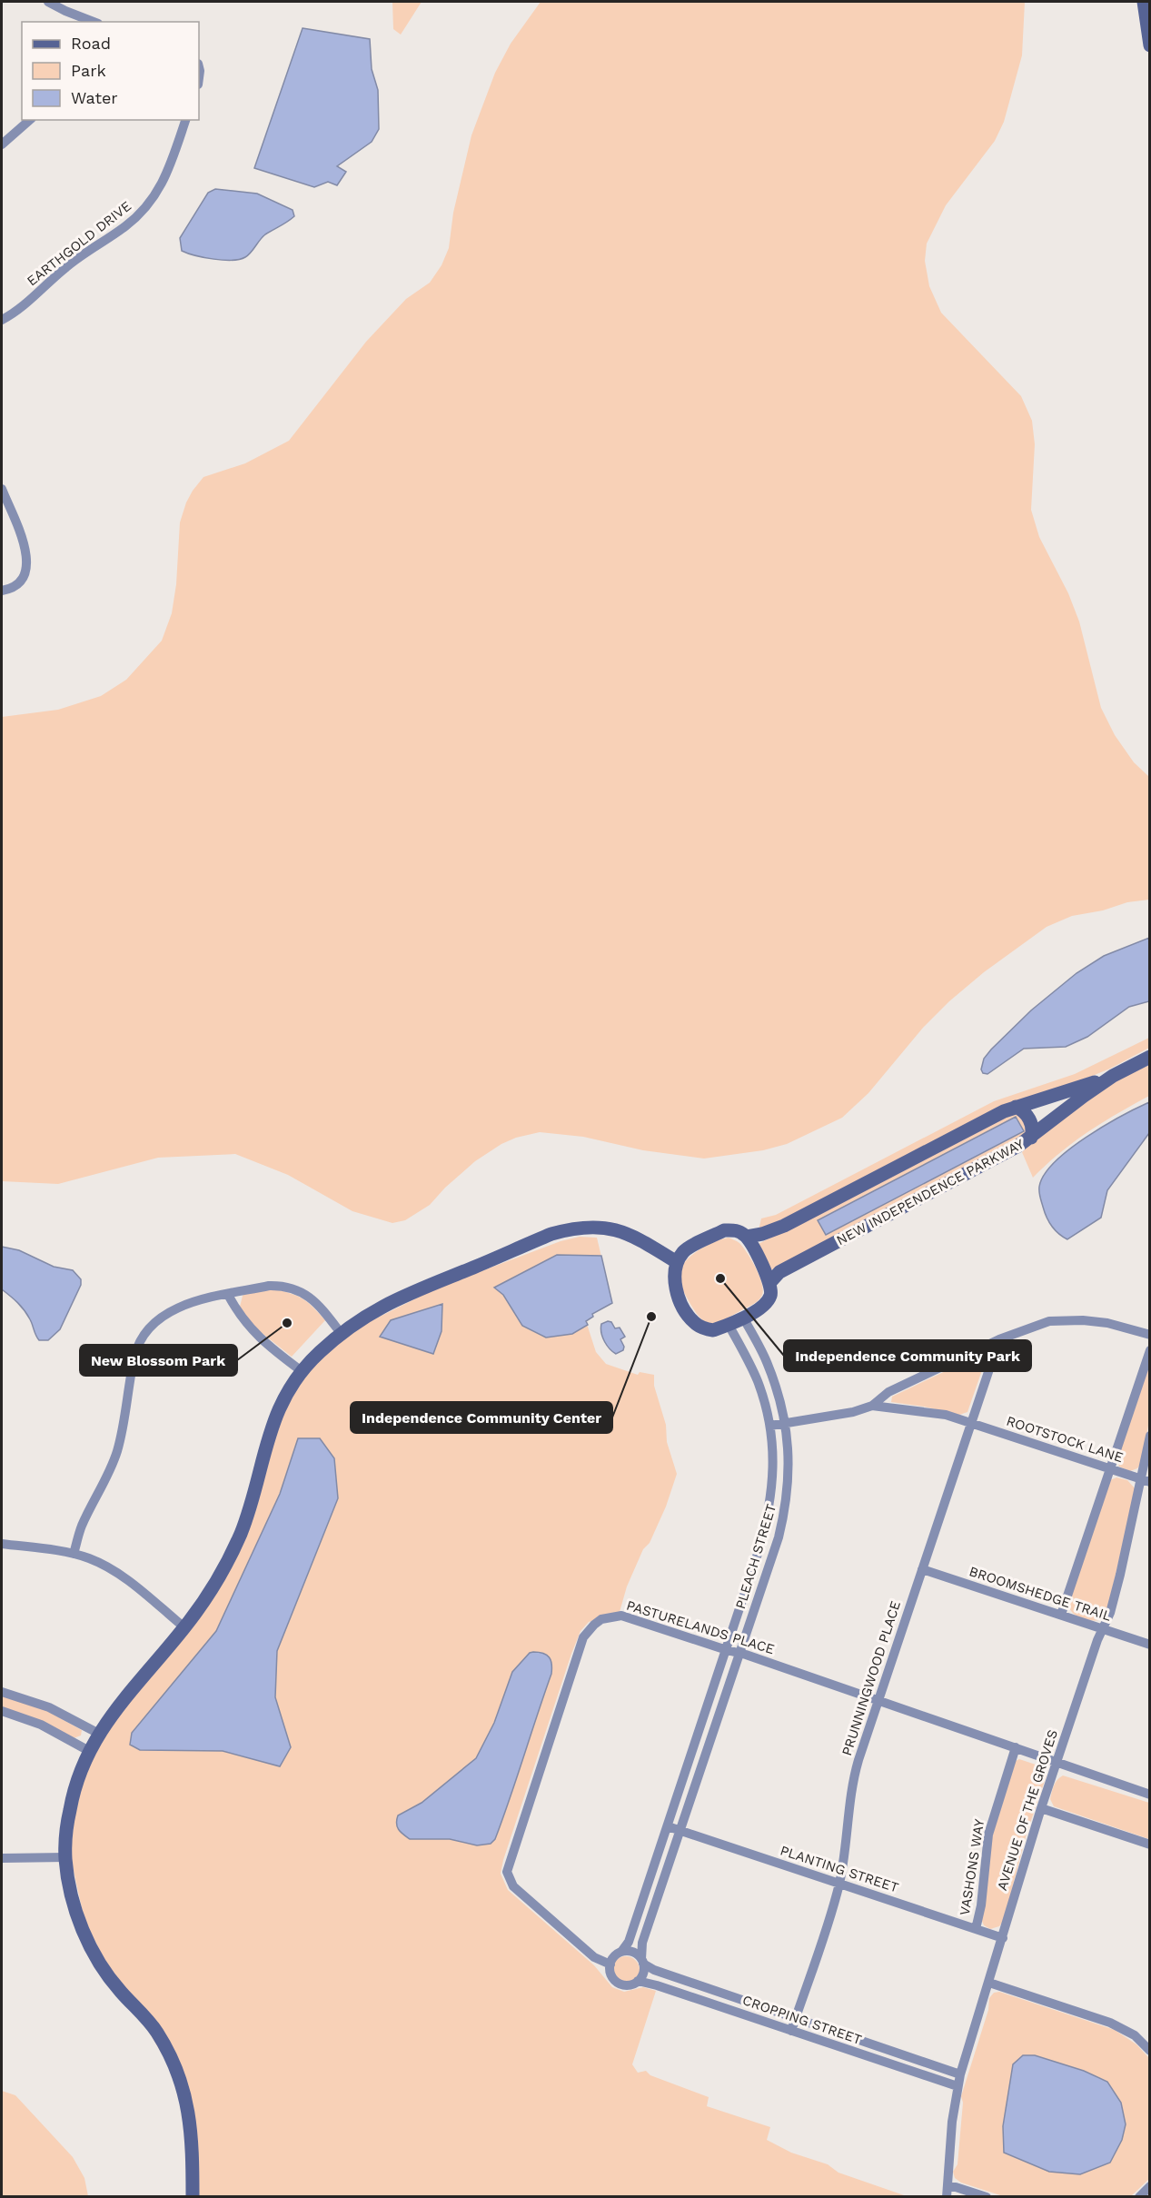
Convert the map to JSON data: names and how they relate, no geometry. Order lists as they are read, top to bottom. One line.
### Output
{"streets":{"street":["EARTHGOLD DRIVE","NEW INDEPENDENCE PARKWAY","ROOTSTOCK LANE","PLEACH STREET","BROOMSHEDGE TRAIL","PASTURELANDS PLACE","PRUNNINGWOOD PLACE","AVENUE OF THE GROVES","VASHONS WAY","PLANTING STREET","CROPPING STREET"]},"crossings":[["NEW INDEPENDENCE PARKWAY","PLEACH STREET"],["ROOTSTOCK LANE","PRUNNINGWOOD PLACE"],["ROOTSTOCK LANE","AVENUE OF THE GROVES"],["PLEACH STREET","PASTURELANDS PLACE"],["PLEACH STREET","PLANTING STREET"],["PLEACH STREET","CROPPING STREET"],["BROOMSHEDGE TRAIL","PRUNNINGWOOD PLACE"],["BROOMSHEDGE TRAIL","AVENUE OF THE GROVES"],["PASTURELANDS PLACE","PRUNNINGWOOD PLACE"],["PASTURELANDS PLACE","AVENUE OF THE GROVES"],["PASTURELANDS PLACE","VASHONS WAY"],["PASTURELANDS PLACE","CROPPING STREET"],["PRUNNINGWOOD PLACE","PLANTING STREET"],["PRUNNINGWOOD PLACE","CROPPING STREET"],["AVENUE OF THE GROVES","PLANTING STREET"],["AVENUE OF THE GROVES","CROPPING STREET"],["VASHONS WAY","PLANTING STREET"]],"places":["Independence Community Park","Independence Community Center","New Blossom Park"],"legend":["Road","Park","Water"]}
